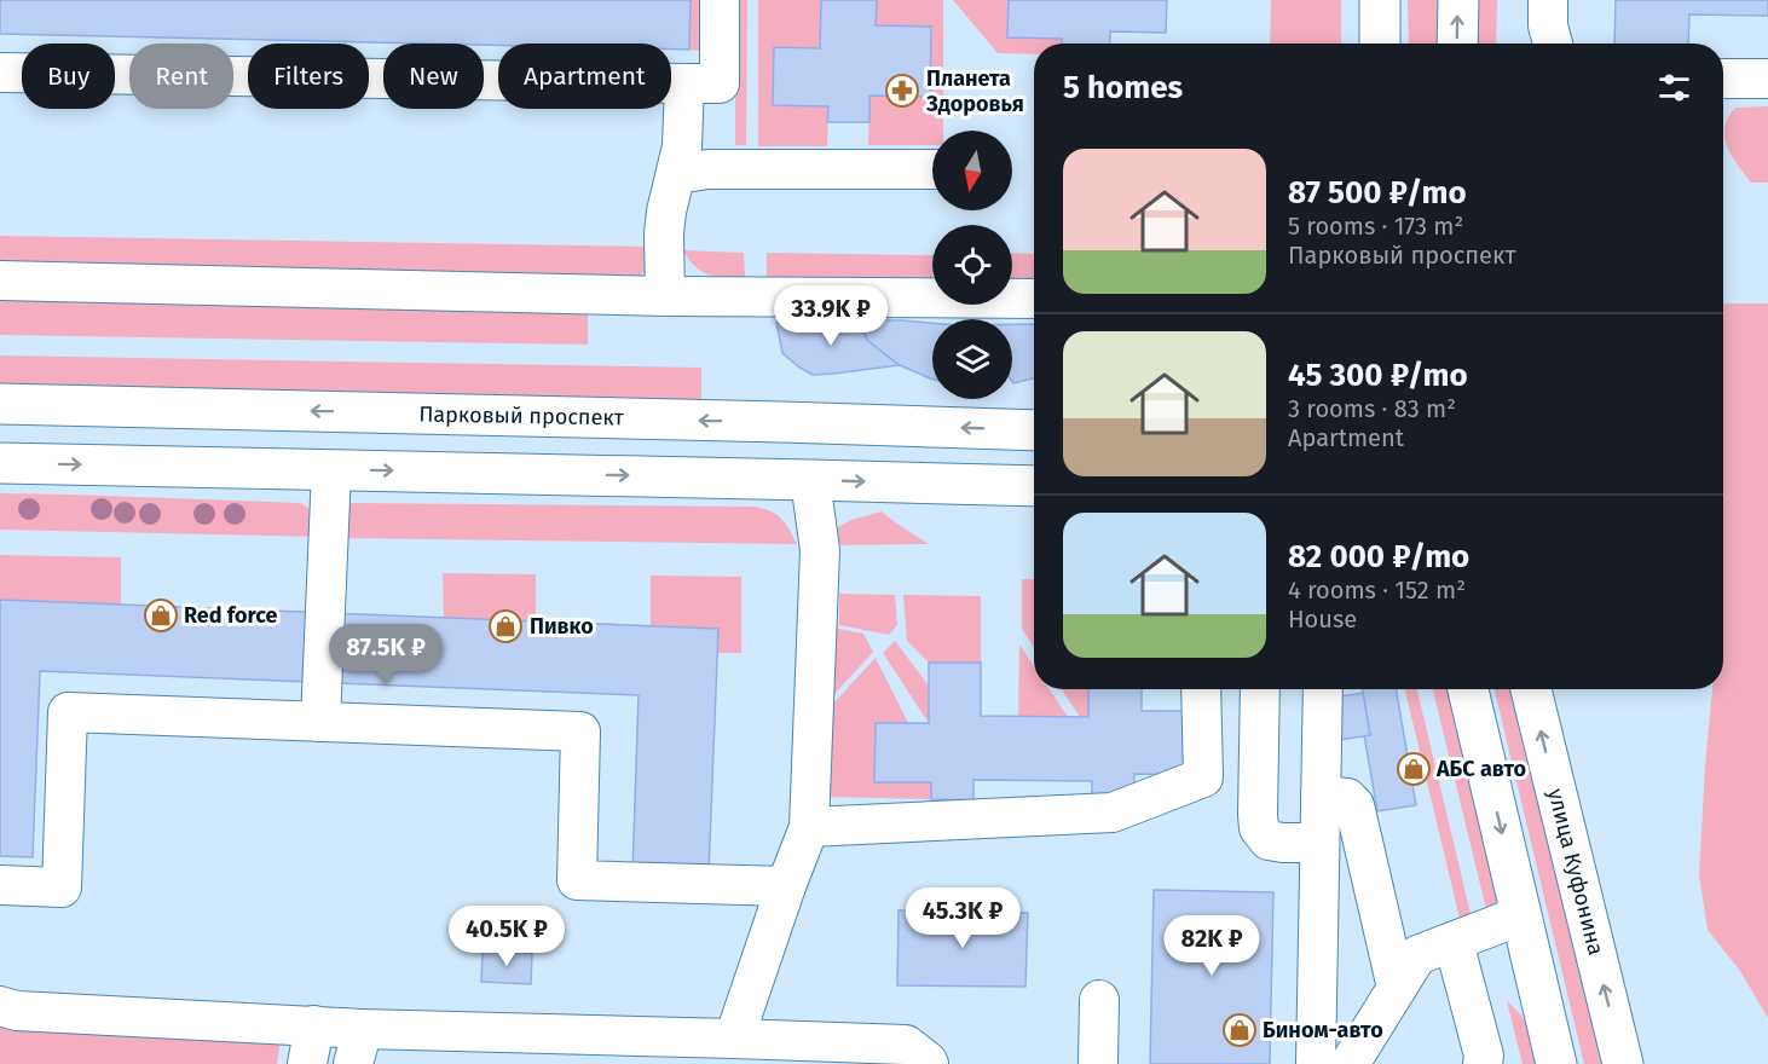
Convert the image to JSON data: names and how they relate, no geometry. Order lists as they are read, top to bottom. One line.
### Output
{"streets":{"main road":["Парковый проспект","улица Куфонина"]},"places":{"pharmacy":["Планета Здоровья"],"shop":["Red force","Пивко","АБС авто","Бином-авто"]},"north":"bottom","page":{"chip":["Buy","Rent","Filters","New","Apartment"],"heading":"5 homes","list":[{"name":"87 500 ₽/mo","note":"5 rooms · 173 m² · Парковый проспект"},{"name":"45 300 ₽/mo","note":"3 rooms · 83 m² · Apartment"},{"name":"82 000 ₽/mo","note":"4 rooms · 152 m² · House"}],"price":["33.9K ₽","87.5K ₽","45.3K ₽","40.5K ₽","82K ₽"]}}
